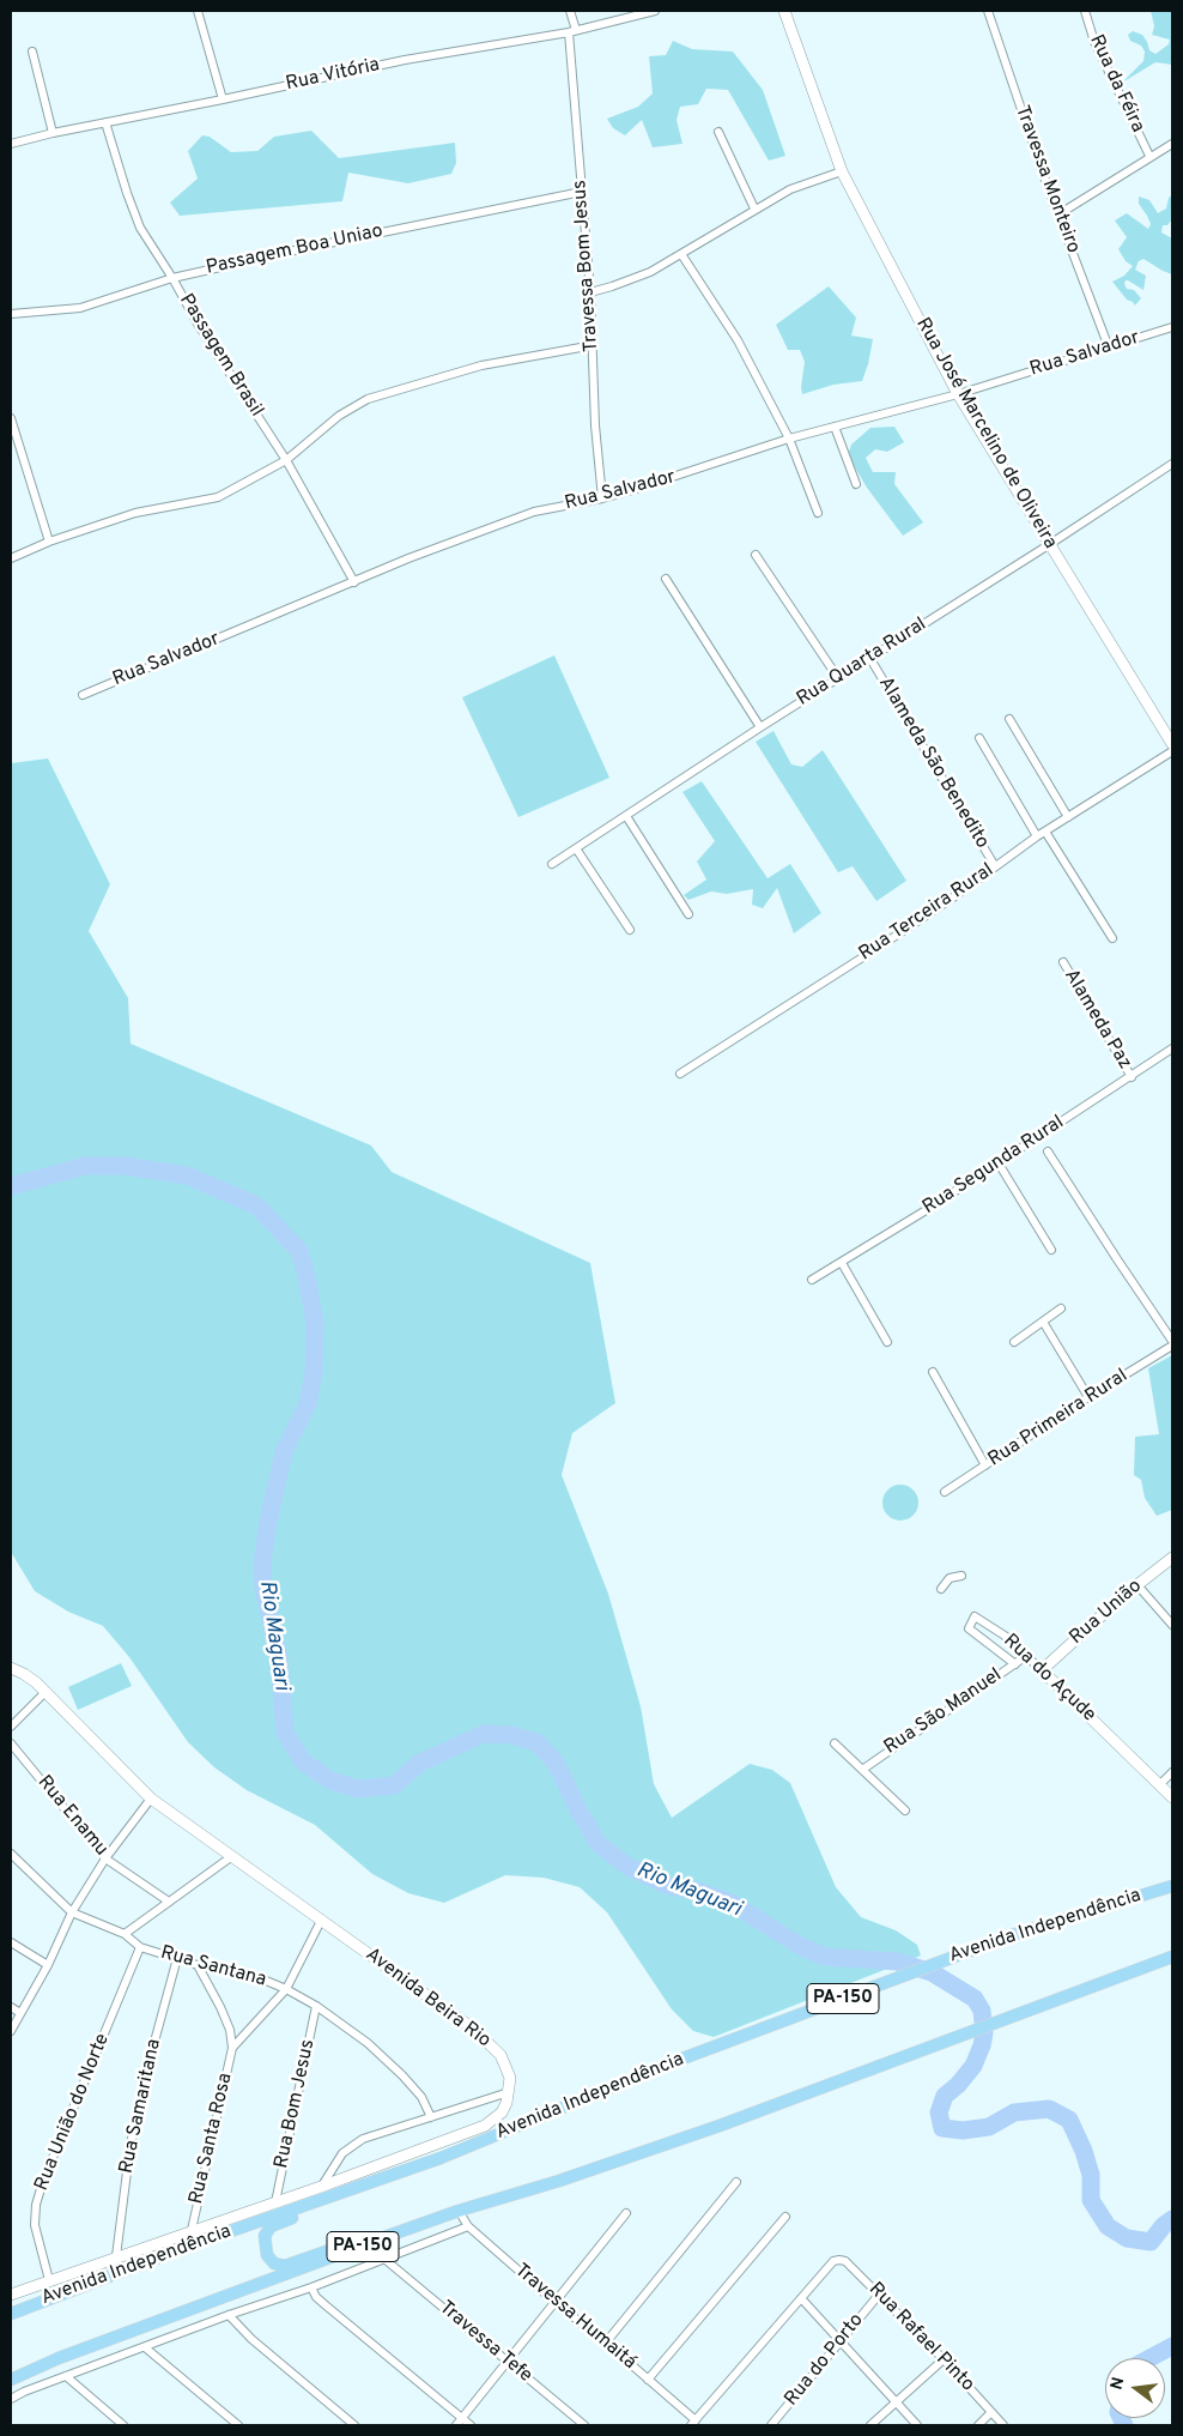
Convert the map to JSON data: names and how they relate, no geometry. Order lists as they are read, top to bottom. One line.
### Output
{"streets":{"main road":["Avenida Independência","PA-150"],"street":["Rua Vitória","Rua da Féira","Travessa Monteiro","Passagem Boa Uniao","Travessa Bom Jesus","Rua Salvador","Passagem Brasil","Rua José Marcelino de Oliveira","Rua Quarta Rural","Alameda São Benedito","Rua Terceira Rural","Alameda Paz","Rua Segunda Rural","Rua Primeira Rural","Rua União","Rua do Açude","Rua São Manuel","Rua Enamu","Rua Santana","Avenida Beira Rio","Rua Bom Jesus","Rua Samaritana","Rua União do Norte","Rua Santa Rosa","Travessa Humaitá","Rua Rafael Pinto","Travessa Tefe","Rua do Porto"]},"crossings":[["Rua Vitória","Travessa Bom Jesus"],["Rua Vitória","Passagem Brasil"],["Travessa Monteiro","Rua Salvador"],["Passagem Boa Uniao","Travessa Bom Jesus"],["Passagem Boa Uniao","Passagem Brasil"],["Travessa Bom Jesus","Rua Salvador"],["Rua Salvador","Passagem Brasil"],["Rua Salvador","Rua José Marcelino de Oliveira"],["Rua José Marcelino de Oliveira","Rua Quarta Rural"],["Rua Quarta Rural","Alameda São Benedito"],["Alameda São Benedito","Rua Terceira Rural"],["Alameda Paz","Rua Segunda Rural"],["Rua União","Rua do Açude"],["Rua do Açude","Rua São Manuel"],["Rua Santana","Rua Bom Jesus"],["Rua Santana","Rua Samaritana"],["Rua Santana","Rua União do Norte"],["Rua Santana","Rua Santa Rosa"],["Avenida Beira Rio","Rua Santa Rosa"],["PA-150","Travessa Humaitá"],["Rua Rafael Pinto","Rua do Porto"]],"water":["Rio Maguari"],"north":"left"}
